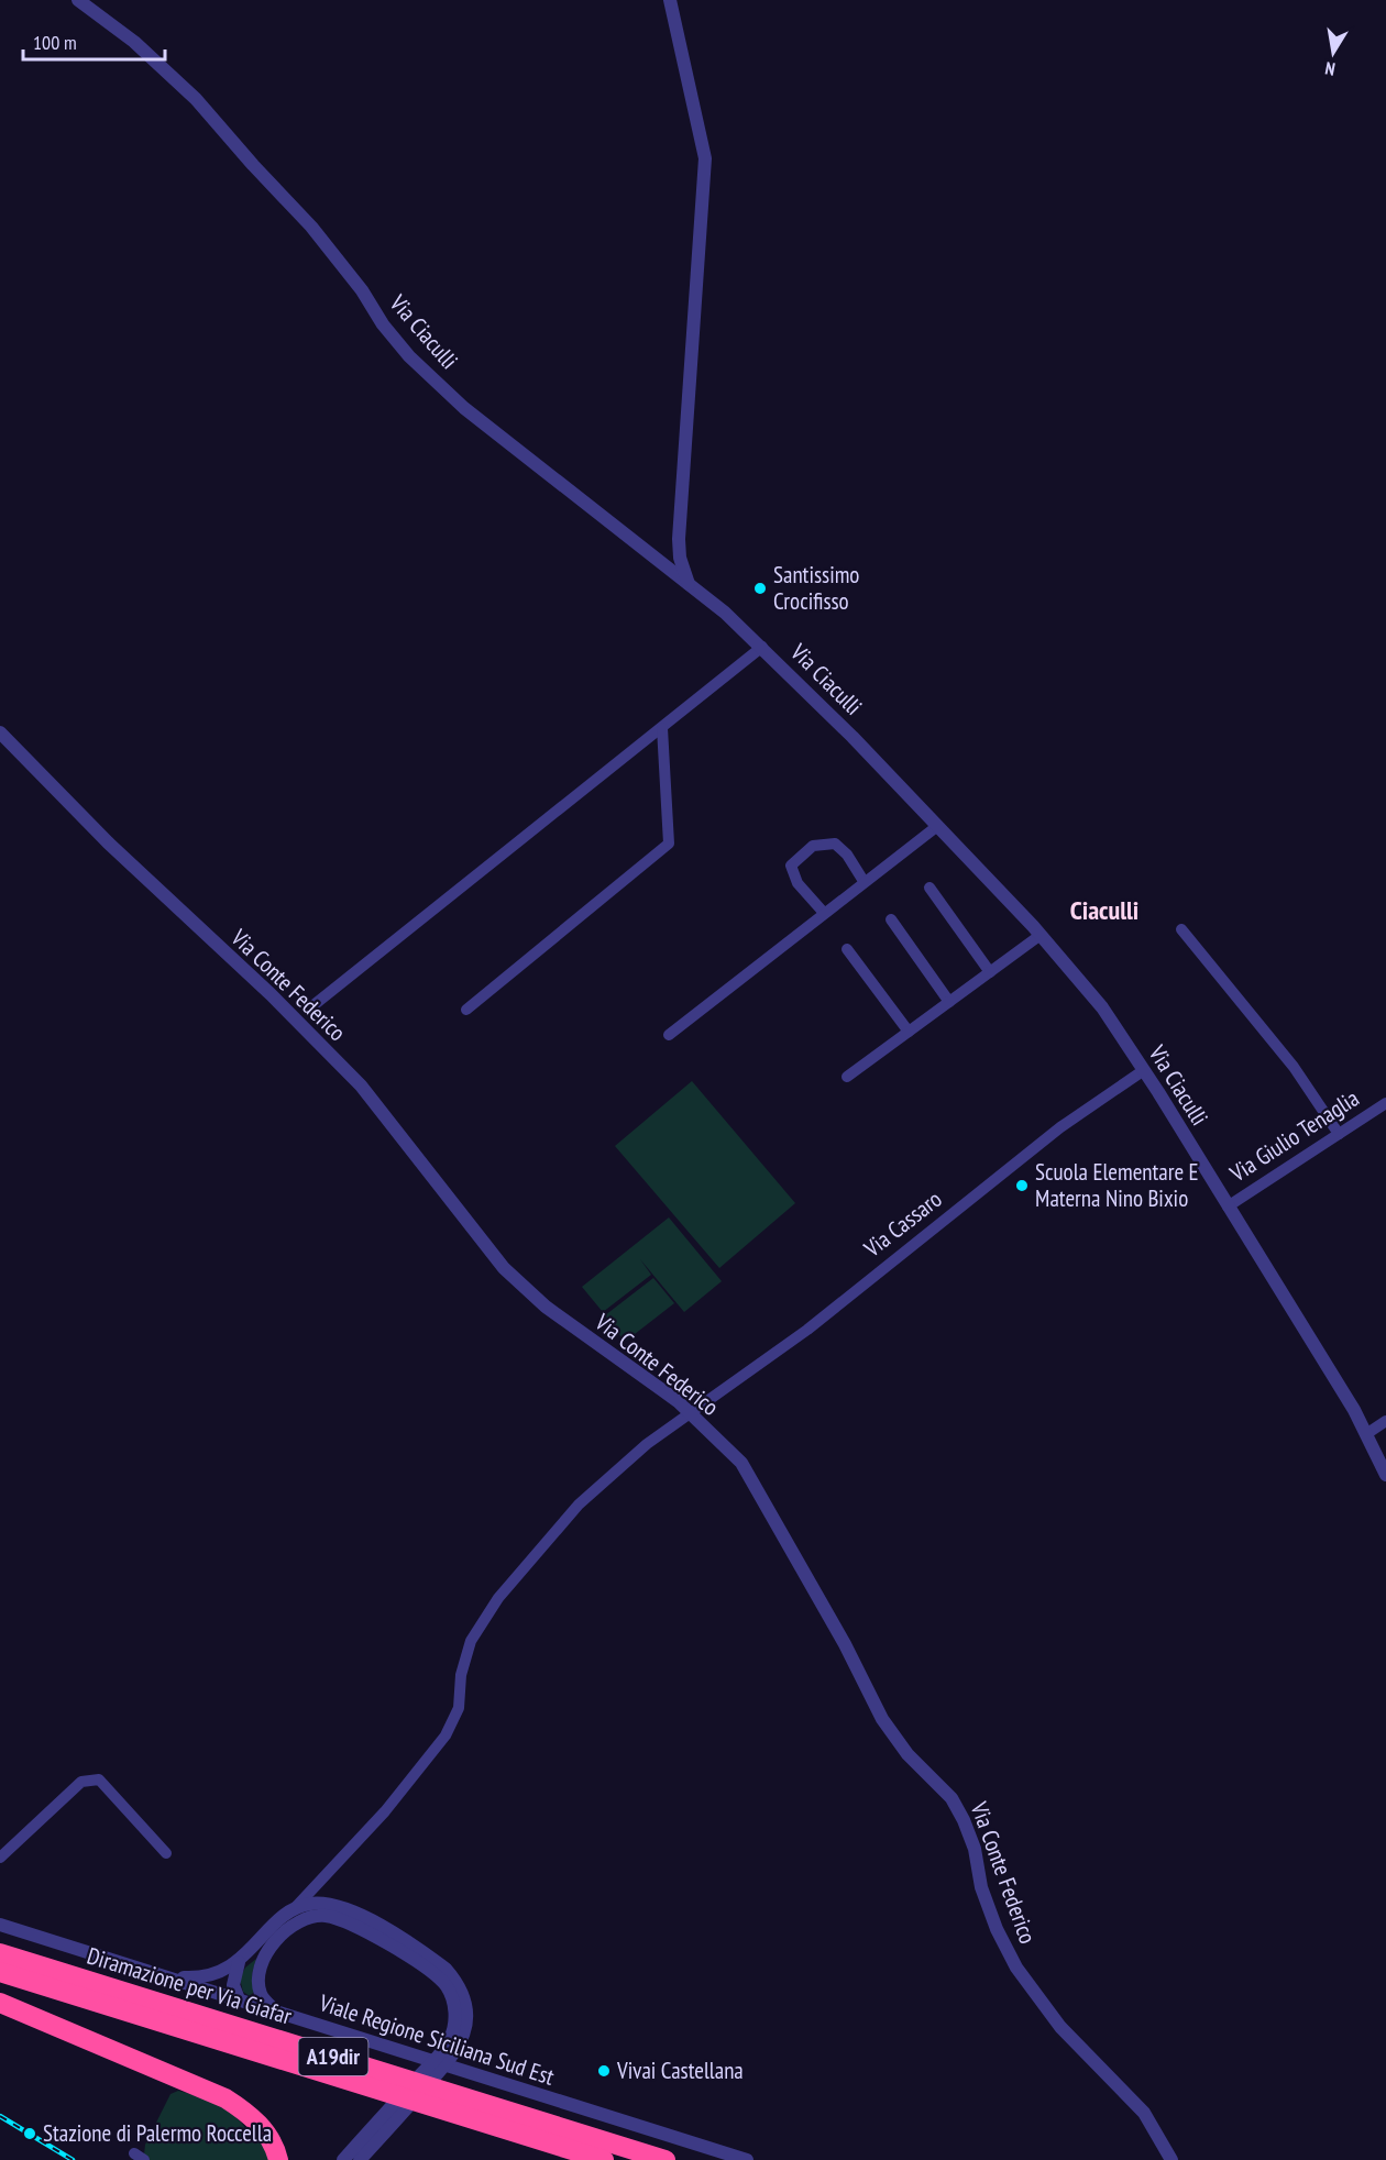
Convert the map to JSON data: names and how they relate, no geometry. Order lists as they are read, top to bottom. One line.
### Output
{"streets":{"highway":["Diramazione per Via Giafar","A19dir"],"street":["Via Ciaculli","Via Conte Federico","Via Giulio Tenaglia","Via Cassaro","Viale Regione Siciliana Sud Est"]},"crossings":[["Via Ciaculli","Via Giulio Tenaglia"],["Via Ciaculli","Via Cassaro"],["Via Conte Federico","Via Cassaro"]],"districts":["Ciaculli"],"places":["Santissimo Crocifisso","Scuola Elementare E Materna Nino Bixio","Vivai Castellana","Stazione di Palermo Roccella"],"scale_bar":"100 m","north":"bottom"}
